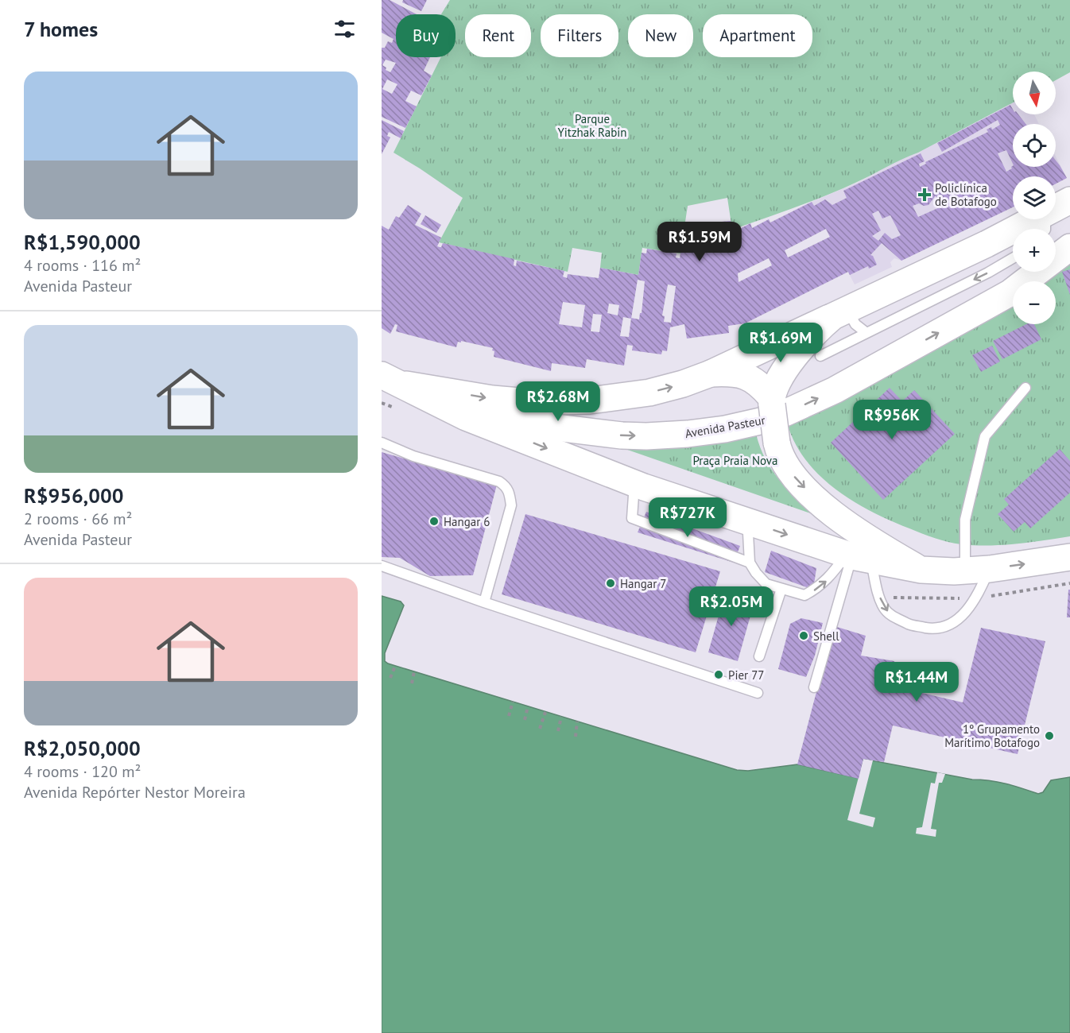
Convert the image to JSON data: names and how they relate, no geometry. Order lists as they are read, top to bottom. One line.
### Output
{"streets":{"main road":["Avenida Pasteur"]},"parks":["Parque Yitzhak Rabin","Praça Praia Nova"],"places":{"health":["Policlínica de Botafogo"],"other":["Hangar 6","Hangar 7","Shell","Pier 77","1º Grupamento Marítimo Botafogo"]},"north":"bottom","page":{"heading":"7 homes","chip":["Buy","Rent","Filters","New","Apartment"],"list":[{"name":"R$1,590,000","note":"4 rooms · 116 m² · Avenida Pasteur"},{"name":"R$956,000","note":"2 rooms · 66 m² · Avenida Pasteur"},{"name":"R$2,050,000","note":"4 rooms · 120 m² · Avenida Repórter Nestor Moreira"}],"map_buttons":["+","−"],"price":["R$1.59M","R$1.69M","R$2.68M","R$956K","R$727K","R$2.05M","R$1.44M"]}}
